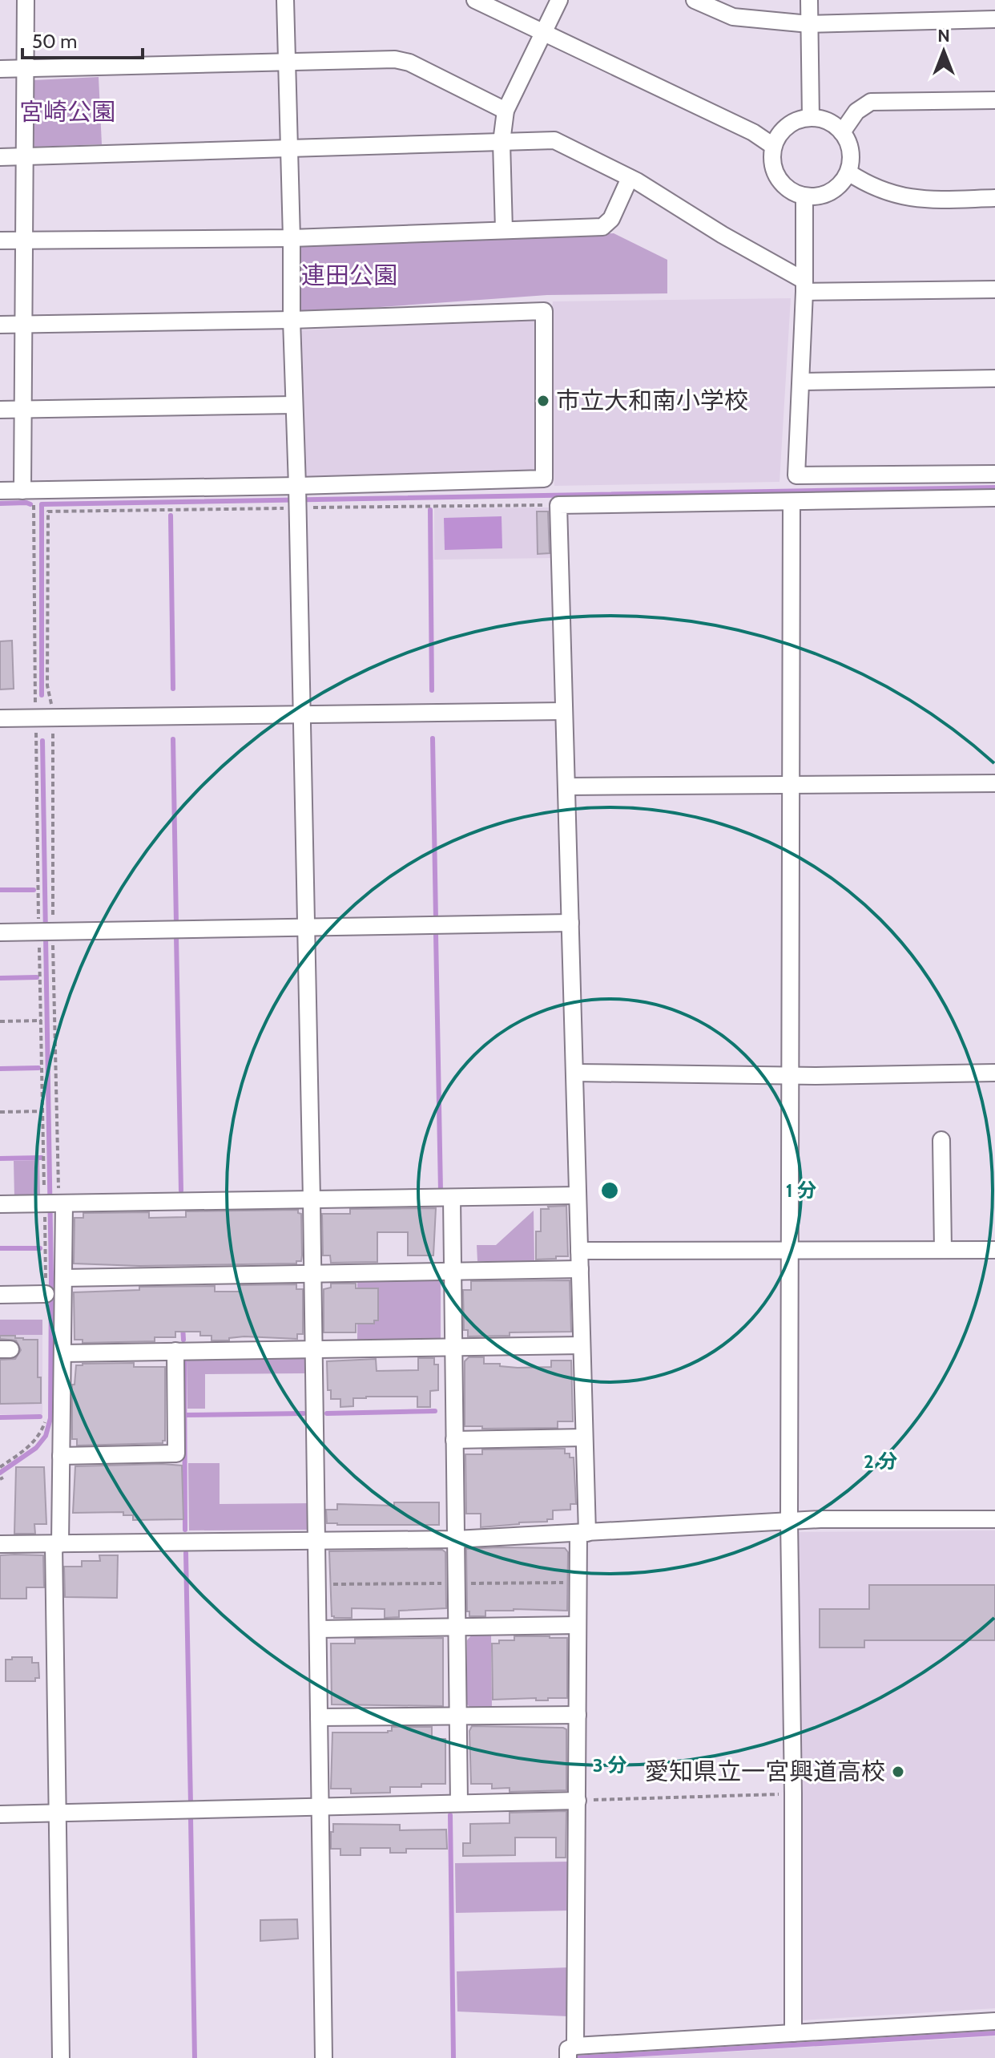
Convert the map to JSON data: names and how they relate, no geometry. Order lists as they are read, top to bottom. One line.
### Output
{"parks":["宮崎公園","連田公園"],"places":["市立大和南小学校","愛知県立一宮興道高校"],"scale_bar":"50 m","north":"top","rings":["1 分","2 分","3 分"]}
